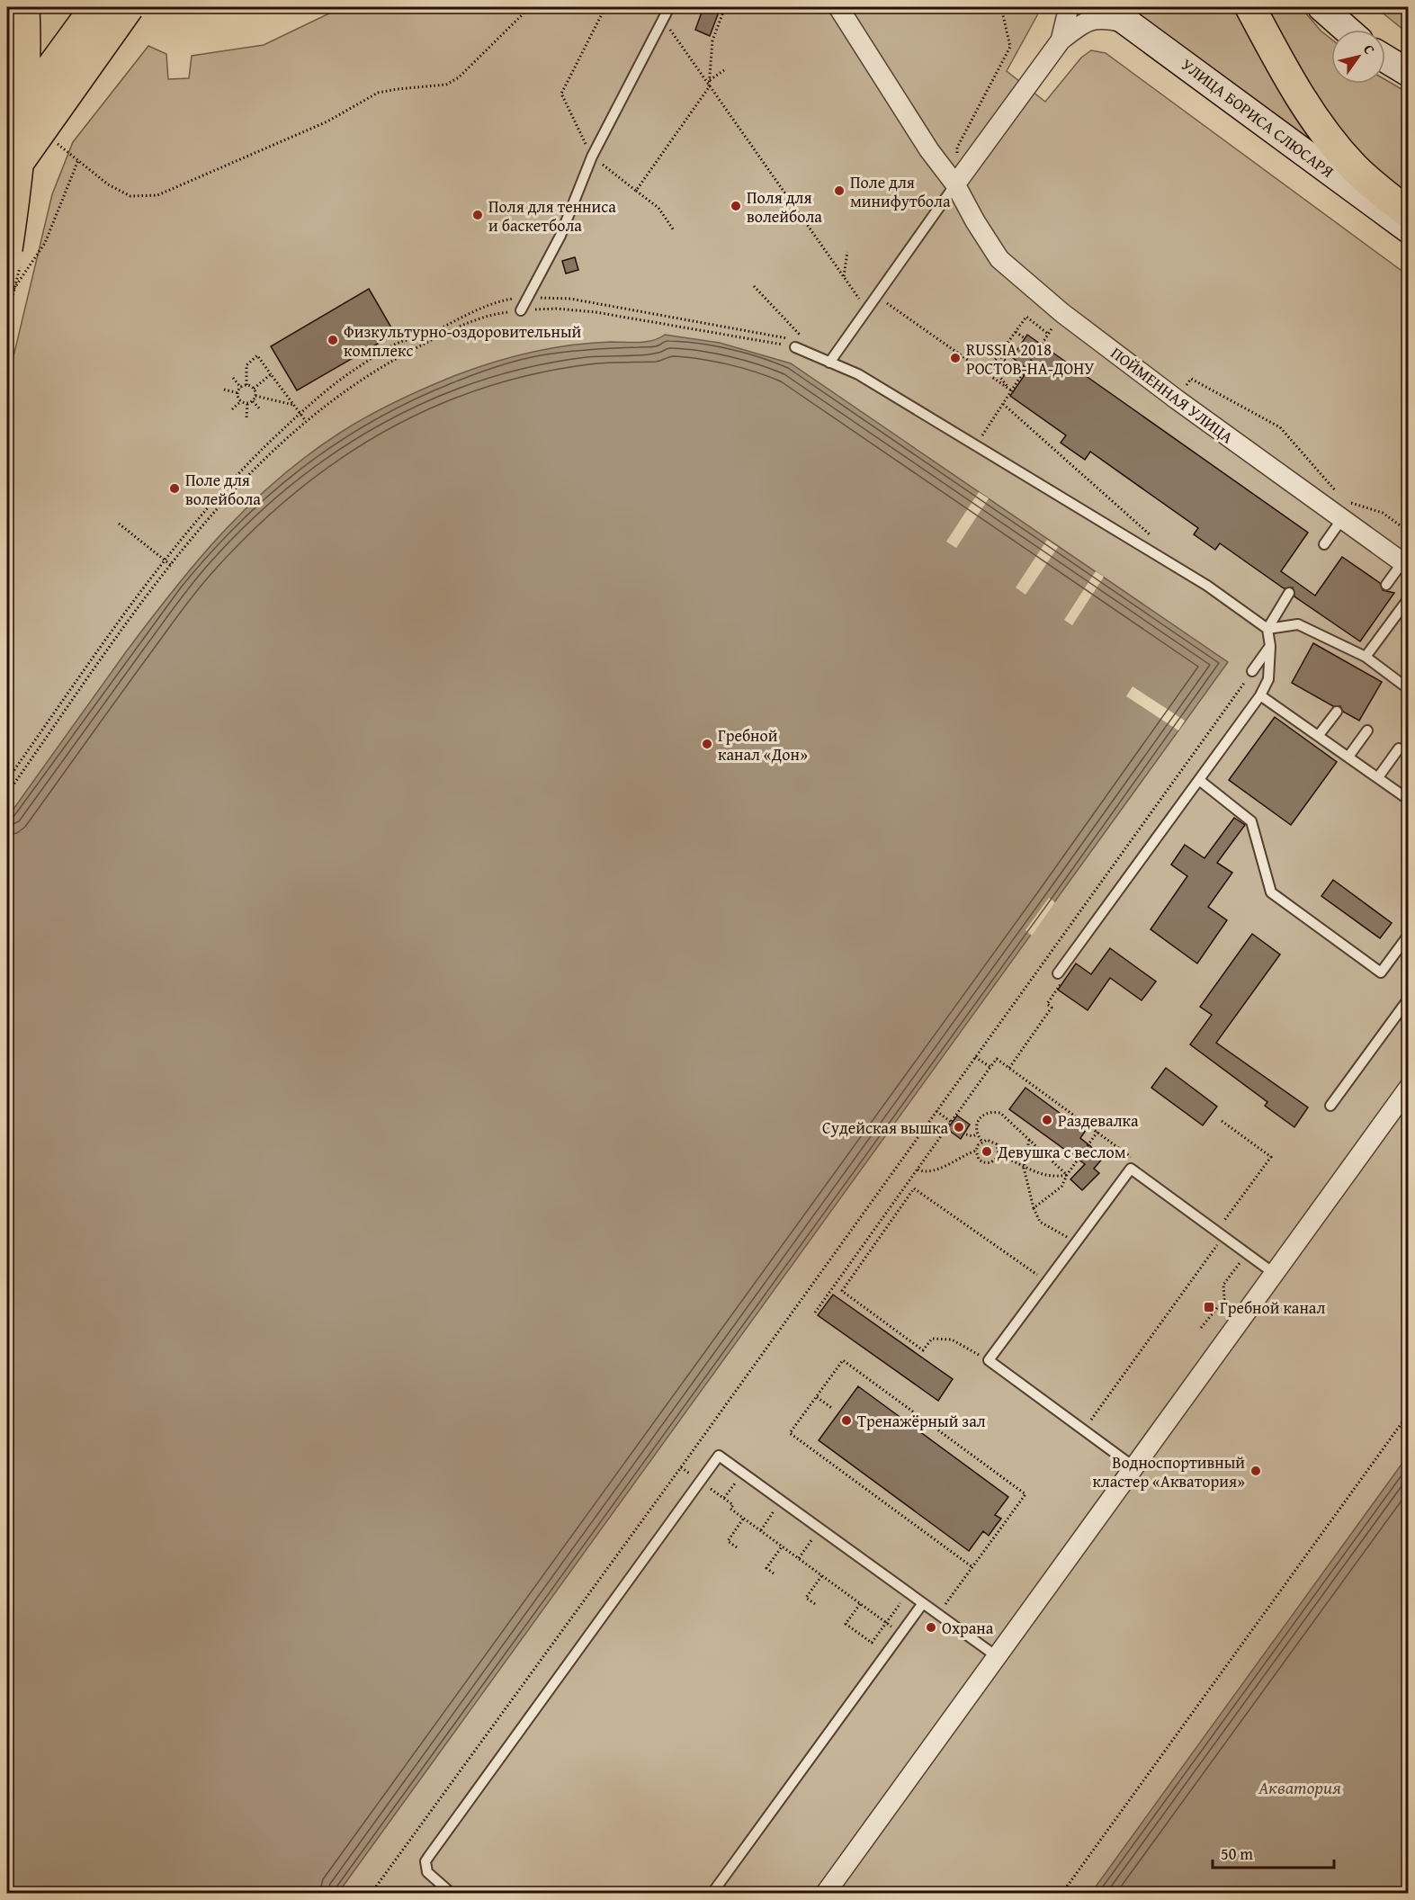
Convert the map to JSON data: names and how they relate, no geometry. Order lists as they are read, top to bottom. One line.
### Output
{"streets":{"main road":["УЛИЦА БОРИСА СЛЮСАРЯ"],"street":["ПОЙМЕННАЯ УЛИЦА"]},"water":["Акватория"],"places":{"other":["Поле для минифутбола","Поля для волейбола","Поля для тенниса и баскетбола","Физкультурно-оздоровительный комплекс","RUSSIA 2018 РОСТОВ-НА-ДОНУ","Поле для волейбола","Гребной канал «Дон»","Раздевалка","Судейская вышка","Девушка с веслом","Тренажёрный зал","Водноспортивный кластер «Акватория»","Охрана"],"transit":["Гребной канал"]},"scale_bar":"50 m","north":"top right"}
